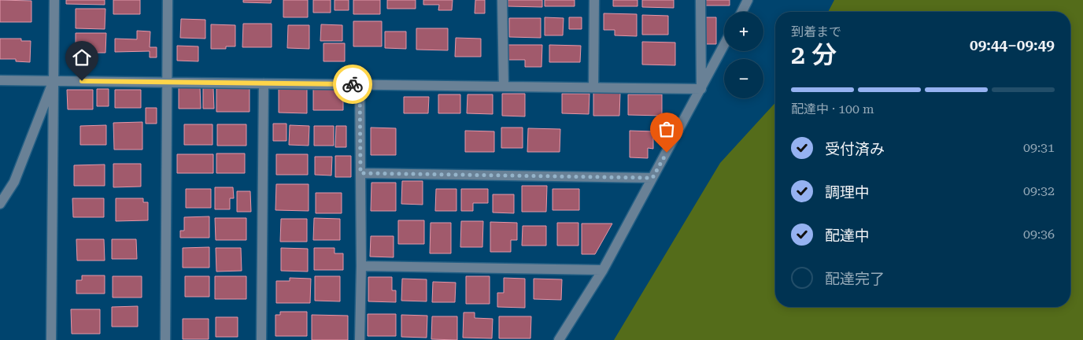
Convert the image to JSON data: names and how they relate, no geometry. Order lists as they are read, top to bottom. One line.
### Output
{"page":{"map_buttons":["+","−"],"heading":["2 分","到着まで","09:44–09:49"],"bar":"配達中 · 100 m","list":[["受付済み","09:31"],["調理中","09:32"],["配達中","09:36"],"配達完了"]}}
